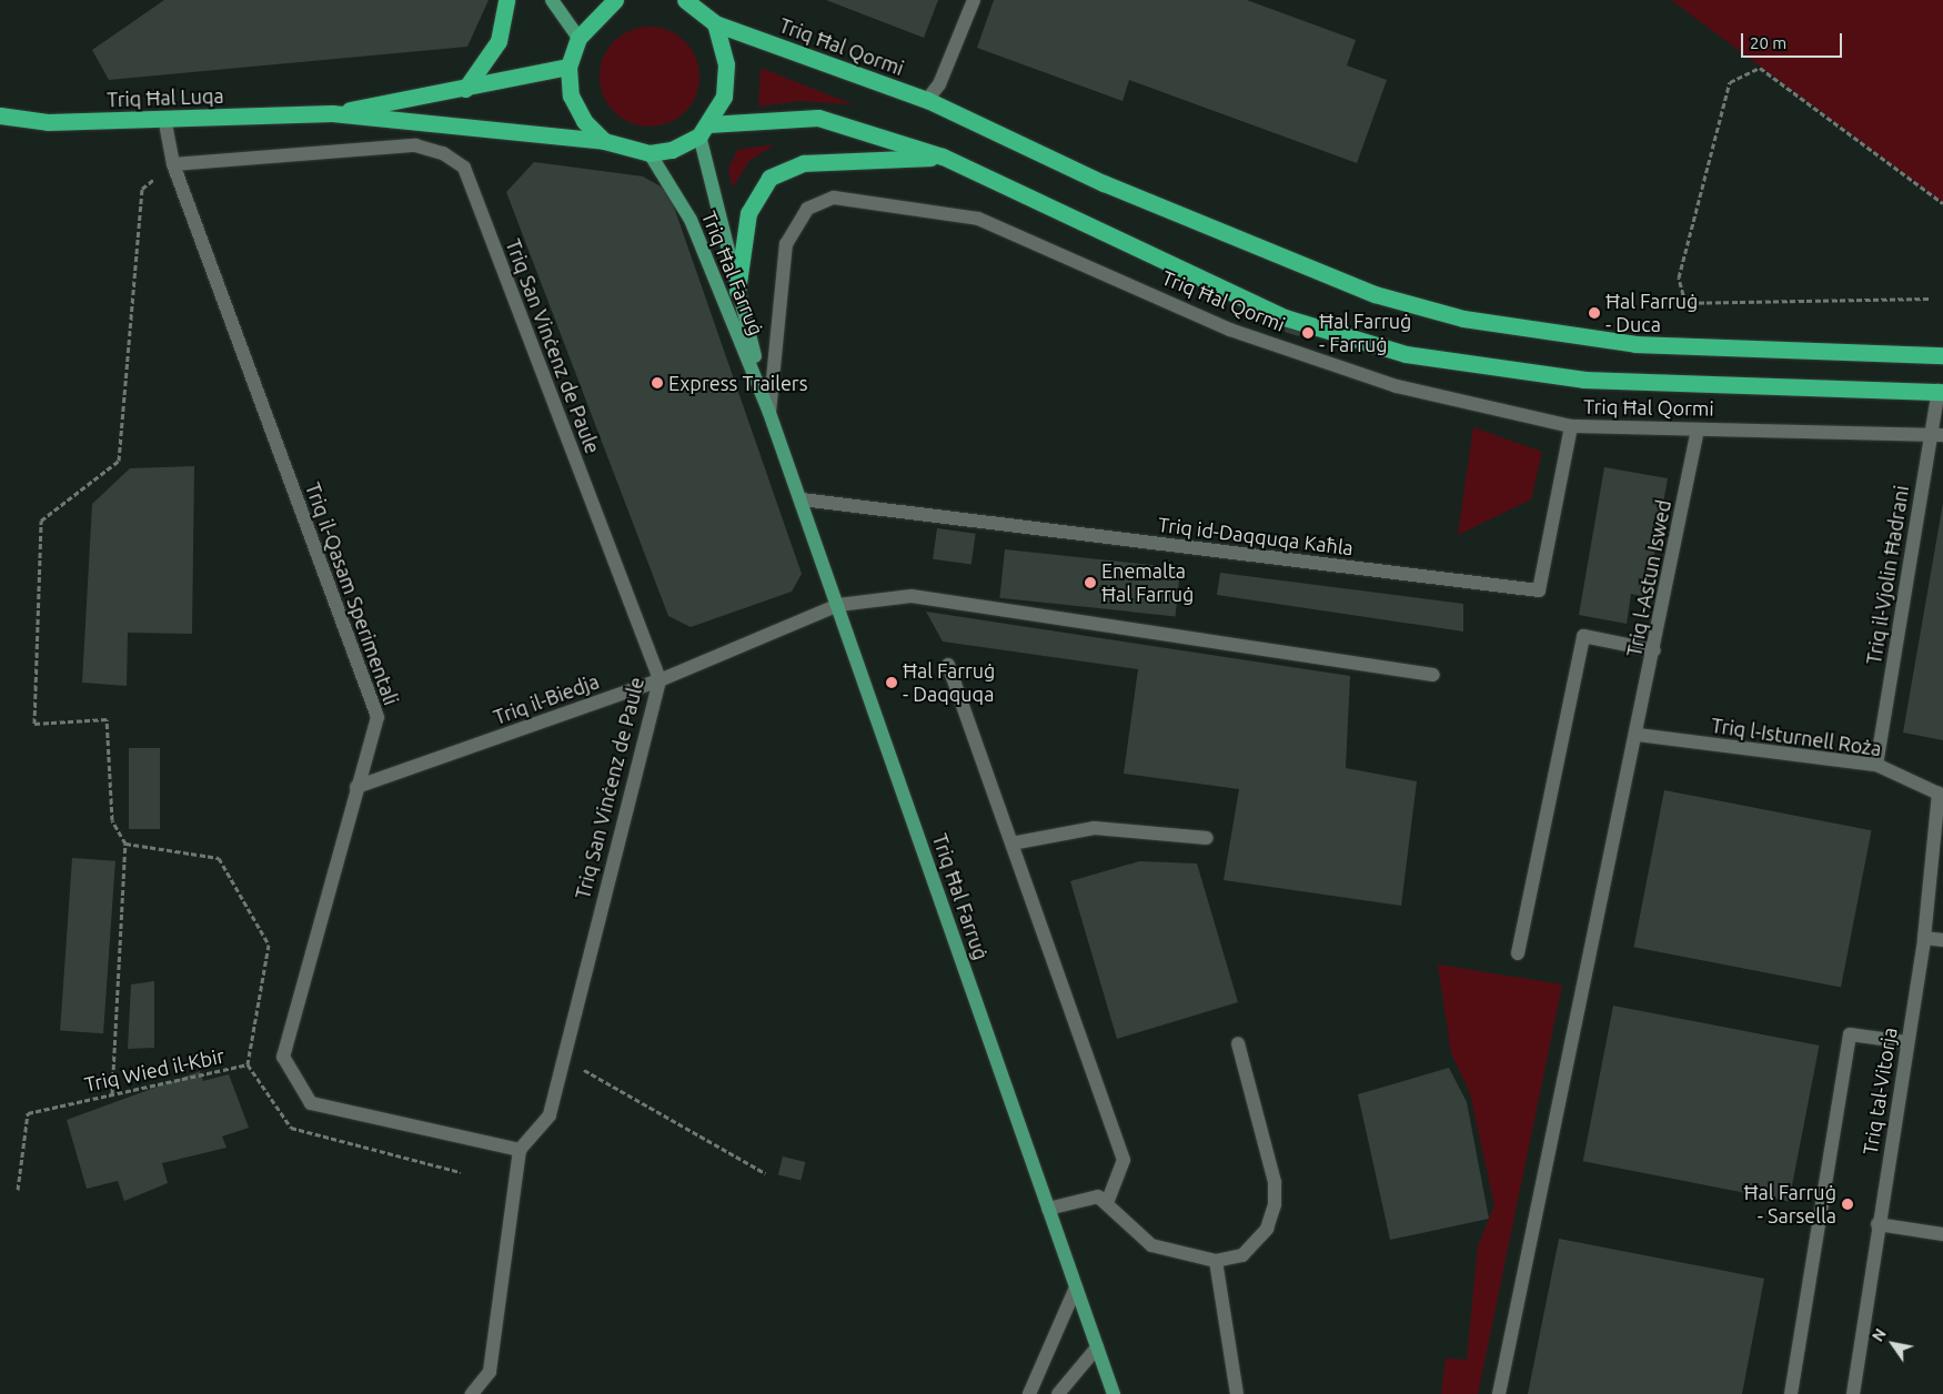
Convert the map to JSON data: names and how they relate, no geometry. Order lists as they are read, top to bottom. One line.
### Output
{"streets":{"highway":["Triq Ħal Qormi","Triq Ħal Luqa"],"main road":["Triq Ħal Farruġ"],"street":["Triq San Vinċenz de Paule","Triq id-Daqquqa Kaħla","Triq il-Vjolin Ħadrani","Triq l-Astun Iswed","Triq il-Qasam Sperimentali","Triq il-Biedja","Triq l-Isturnell Roża","Triq tal-Vitorja"],"path":["Triq Wied il-Kbir"]},"crossings":[["Triq Ħal Qormi","Triq Ħal Farruġ"],["Triq Ħal Qormi","Triq id-Daqquqa Kaħla"],["Triq Ħal Qormi","Triq il-Vjolin Ħadrani"],["Triq Ħal Qormi","Triq l-Astun Iswed"],["Triq Ħal Luqa","Triq Ħal Farruġ"],["Triq Ħal Luqa","Triq il-Qasam Sperimentali"],["Triq Ħal Farruġ","Triq id-Daqquqa Kaħla"],["Triq Ħal Farruġ","Triq il-Biedja"],["Triq San Vinċenz de Paule","Triq il-Qasam Sperimentali"],["Triq San Vinċenz de Paule","Triq il-Biedja"],["Triq il-Vjolin Ħadrani","Triq l-Isturnell Roża"],["Triq l-Astun Iswed","Triq l-Isturnell Roża"],["Triq il-Qasam Sperimentali","Triq il-Biedja"],["Triq l-Isturnell Roża","Triq tal-Vitorja"]],"places":["Ħal Farruġ - Duca","Ħal Farruġ - Farruġ","Express Trailers","Enemalta Ħal Farruġ","Ħal Farruġ - Daqquqa","Ħal Farruġ - Sarsella"],"scale_bar":"20 m","north":"top left"}
